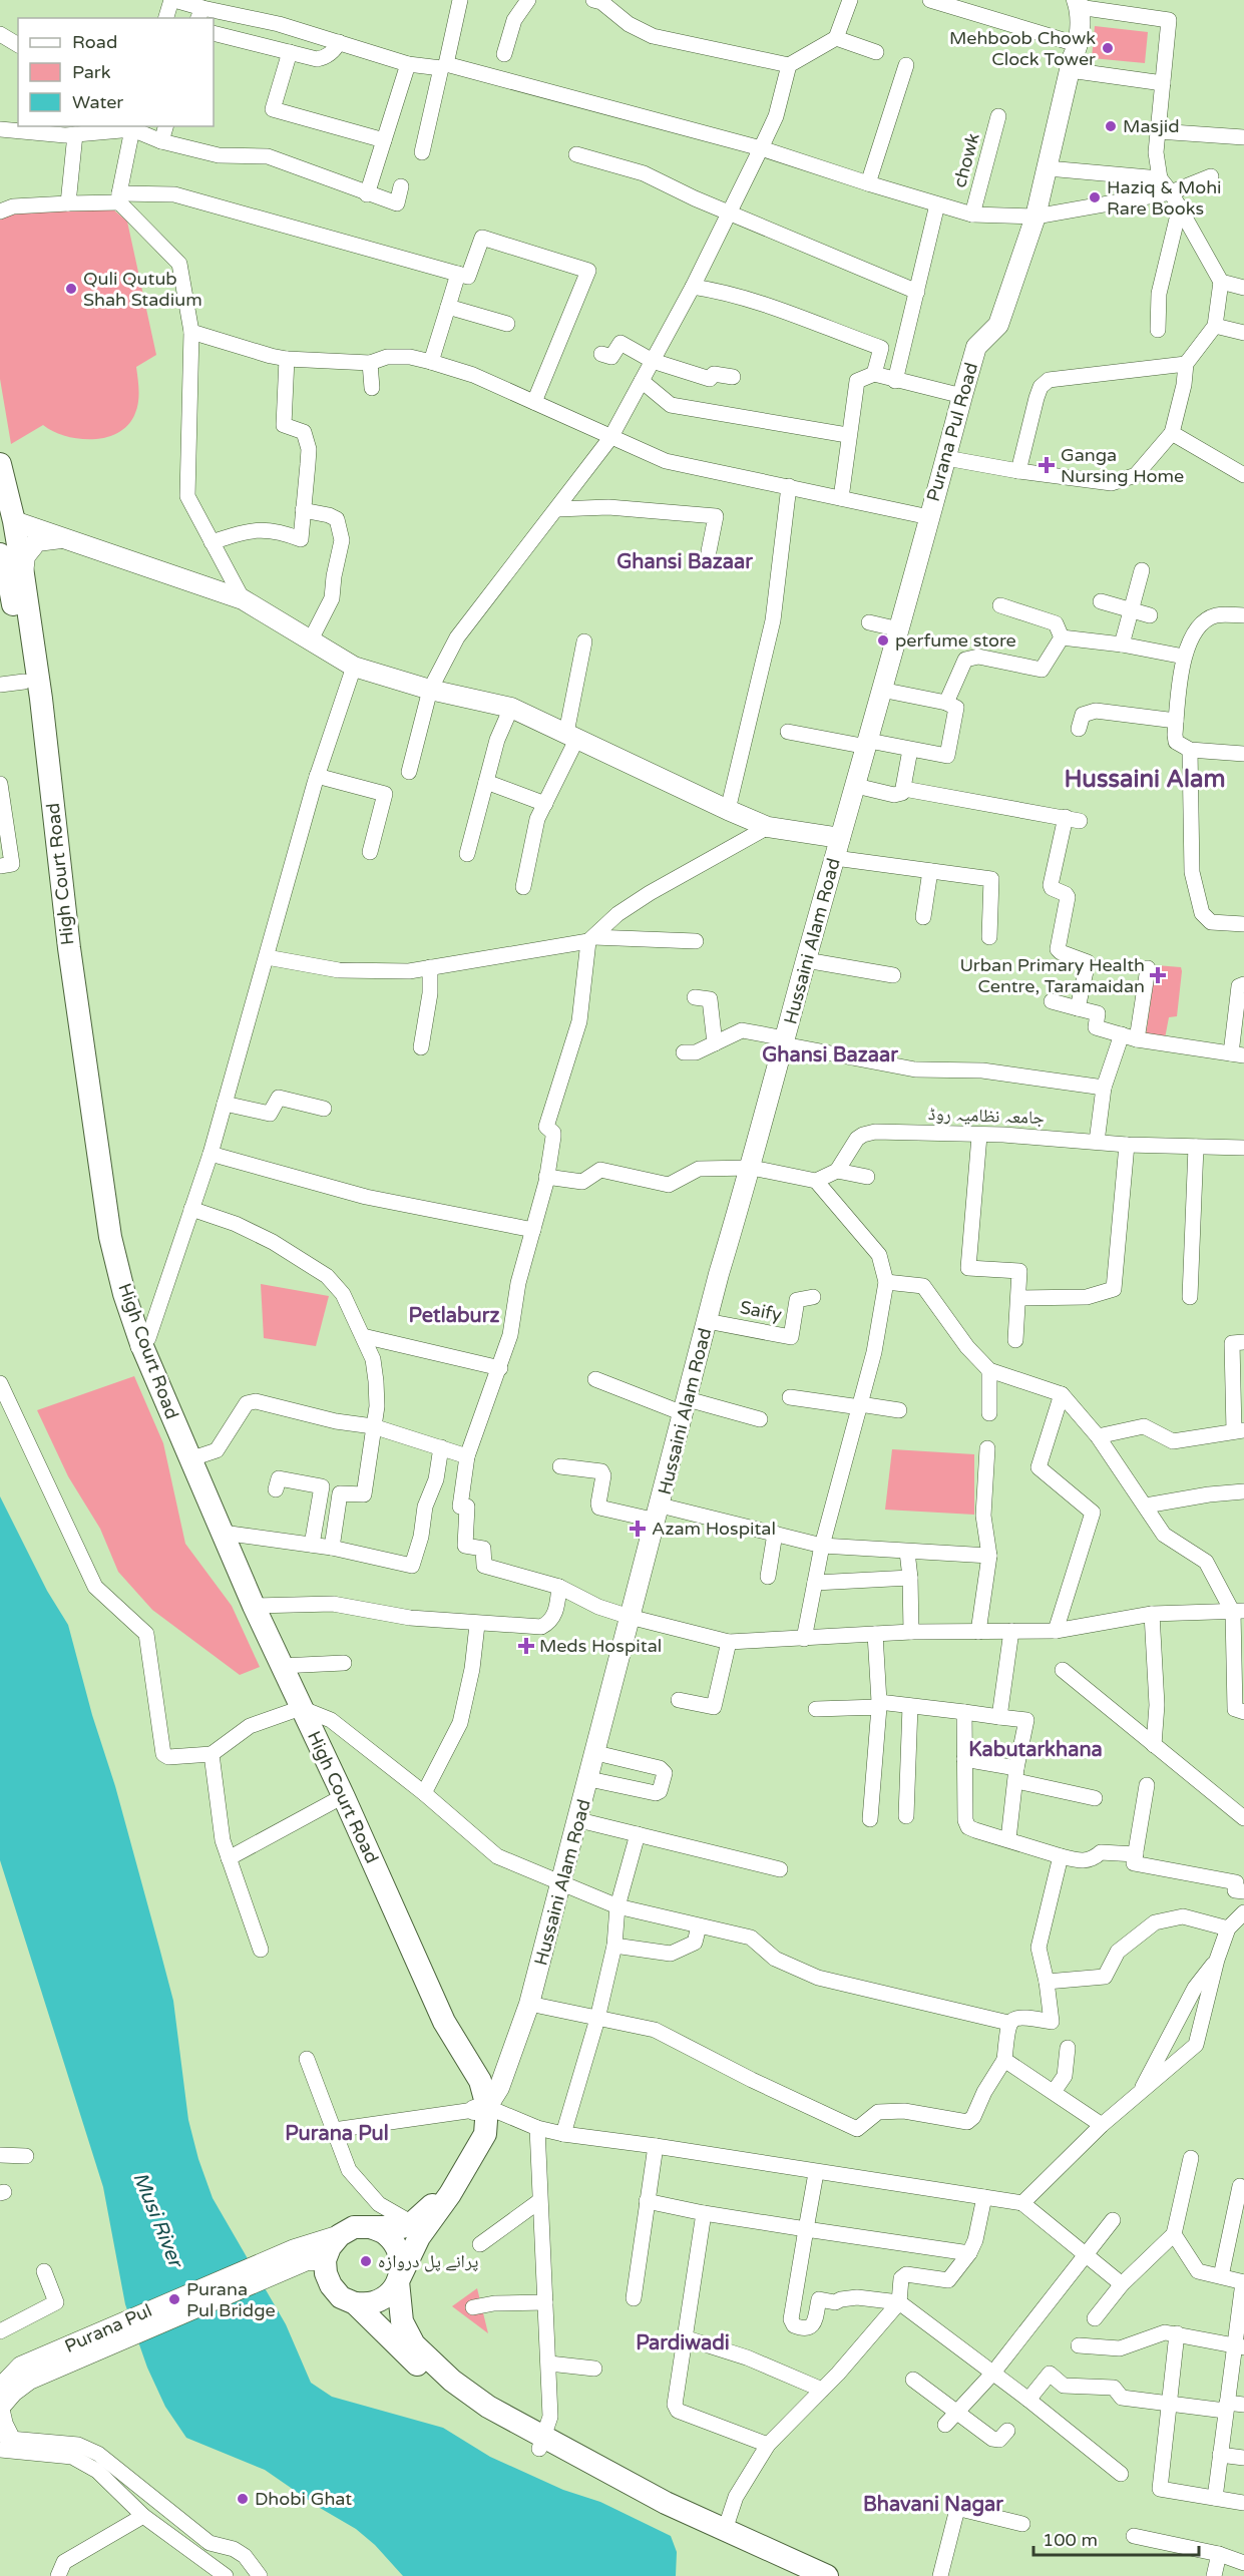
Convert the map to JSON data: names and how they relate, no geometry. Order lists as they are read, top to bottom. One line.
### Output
{"streets":{"highway":["High Court Road"],"main road":["Purana Pul Road","Hussaini Alam Road","Purana Pul"],"street":["chowk","جامعہ نظامیہ روڈ","Saify"]},"crossings":[["Purana Pul Road","Hussaini Alam Road"],["High Court Road","Hussaini Alam Road"],["Hussaini Alam Road","Saify"]],"districts":["Ghansi Bazaar","Hussaini Alam","Ghansi Bazaar","Petlaburz","Kabutarkhana","Purana Pul","Pardiwadi","Bhavani Nagar"],"water":["Musi River"],"places":{"other":["Mehboob Chowk Clock Tower","Masjid","Haziq & Mohi Rare Books","Quli Qutub Shah Stadium","perfume store","پرانے پل دروازہ","Purana Pul Bridge","Dhobi Ghat"],"health":["Ganga Nursing Home","Urban Primary Health Centre, Taramaidan","Azam Hospital","Meds Hospital"]},"legend":["Road","Park","Water"],"scale_bar":"100 m"}
